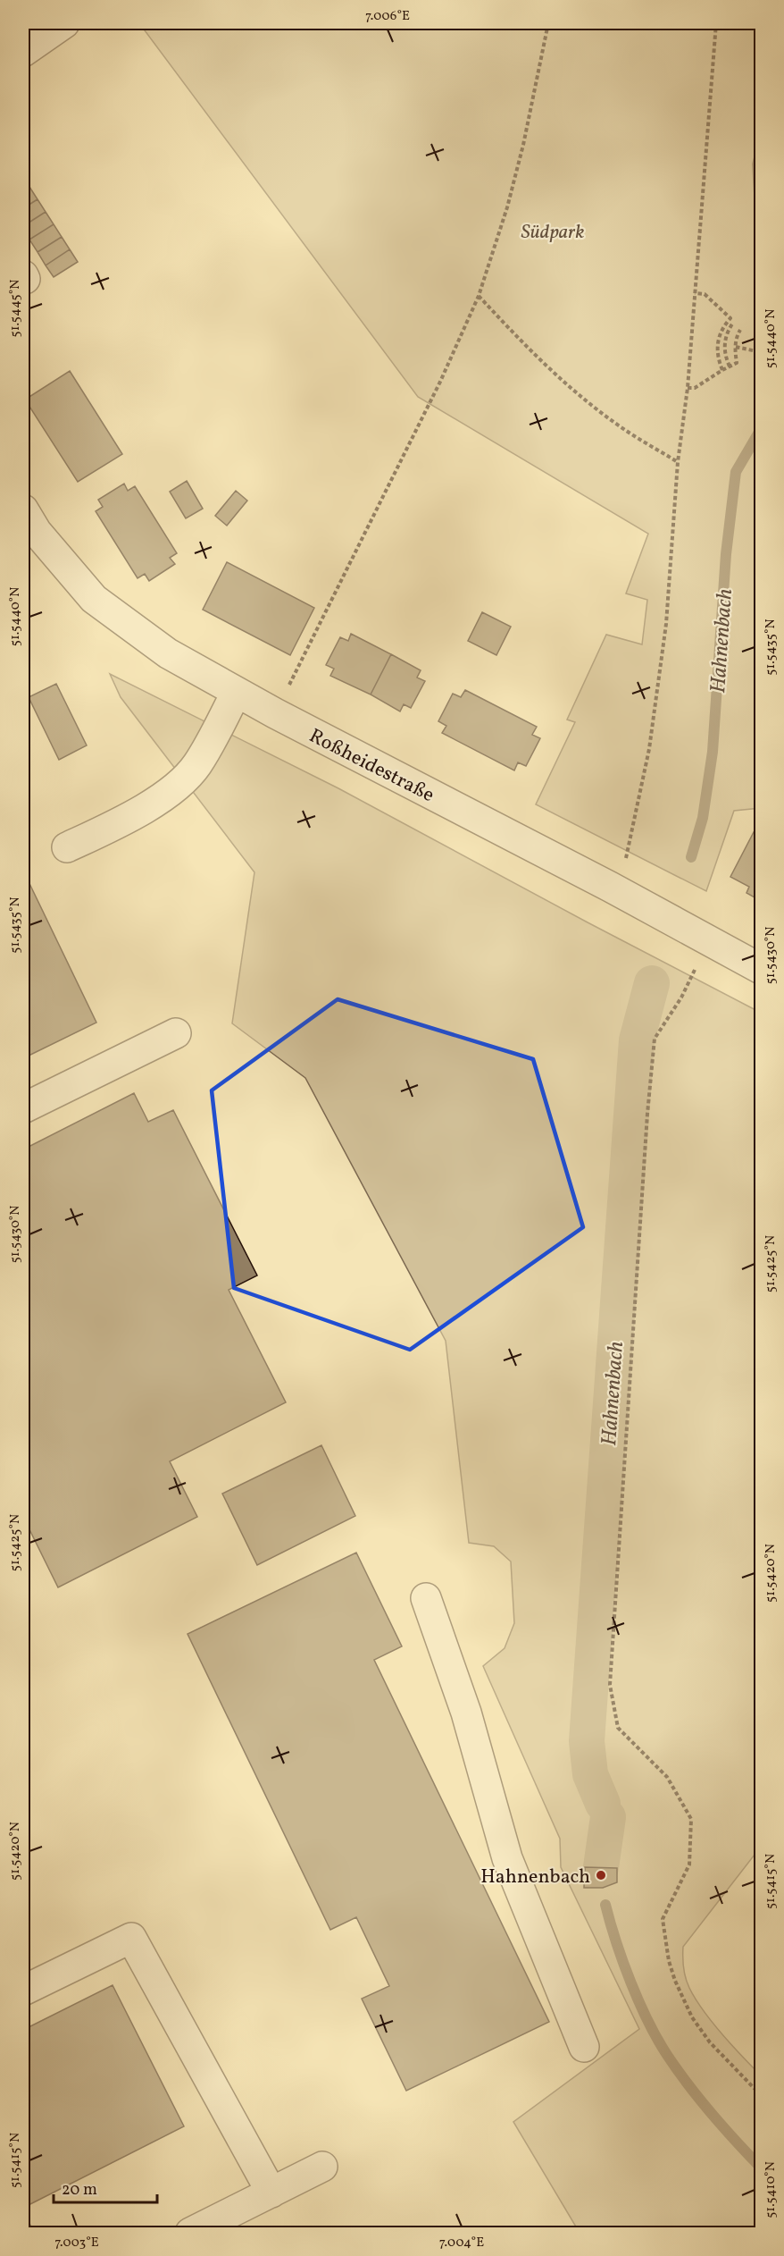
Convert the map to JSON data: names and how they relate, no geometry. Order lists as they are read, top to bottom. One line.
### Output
{"streets":{"street":["Roßheidestraße"]},"water":["Hahnenbach"],"parks":["Südpark"],"places":["Hahnenbach"],"scale_bar":"20 m","coordinates":["7.006°E","51.5445°N","51.5440°N","51.5435°N","51.5430°N","51.5425°N","51.5420°N","51.5415°N","51.5410°N","7.003°E","7.004°E"]}
